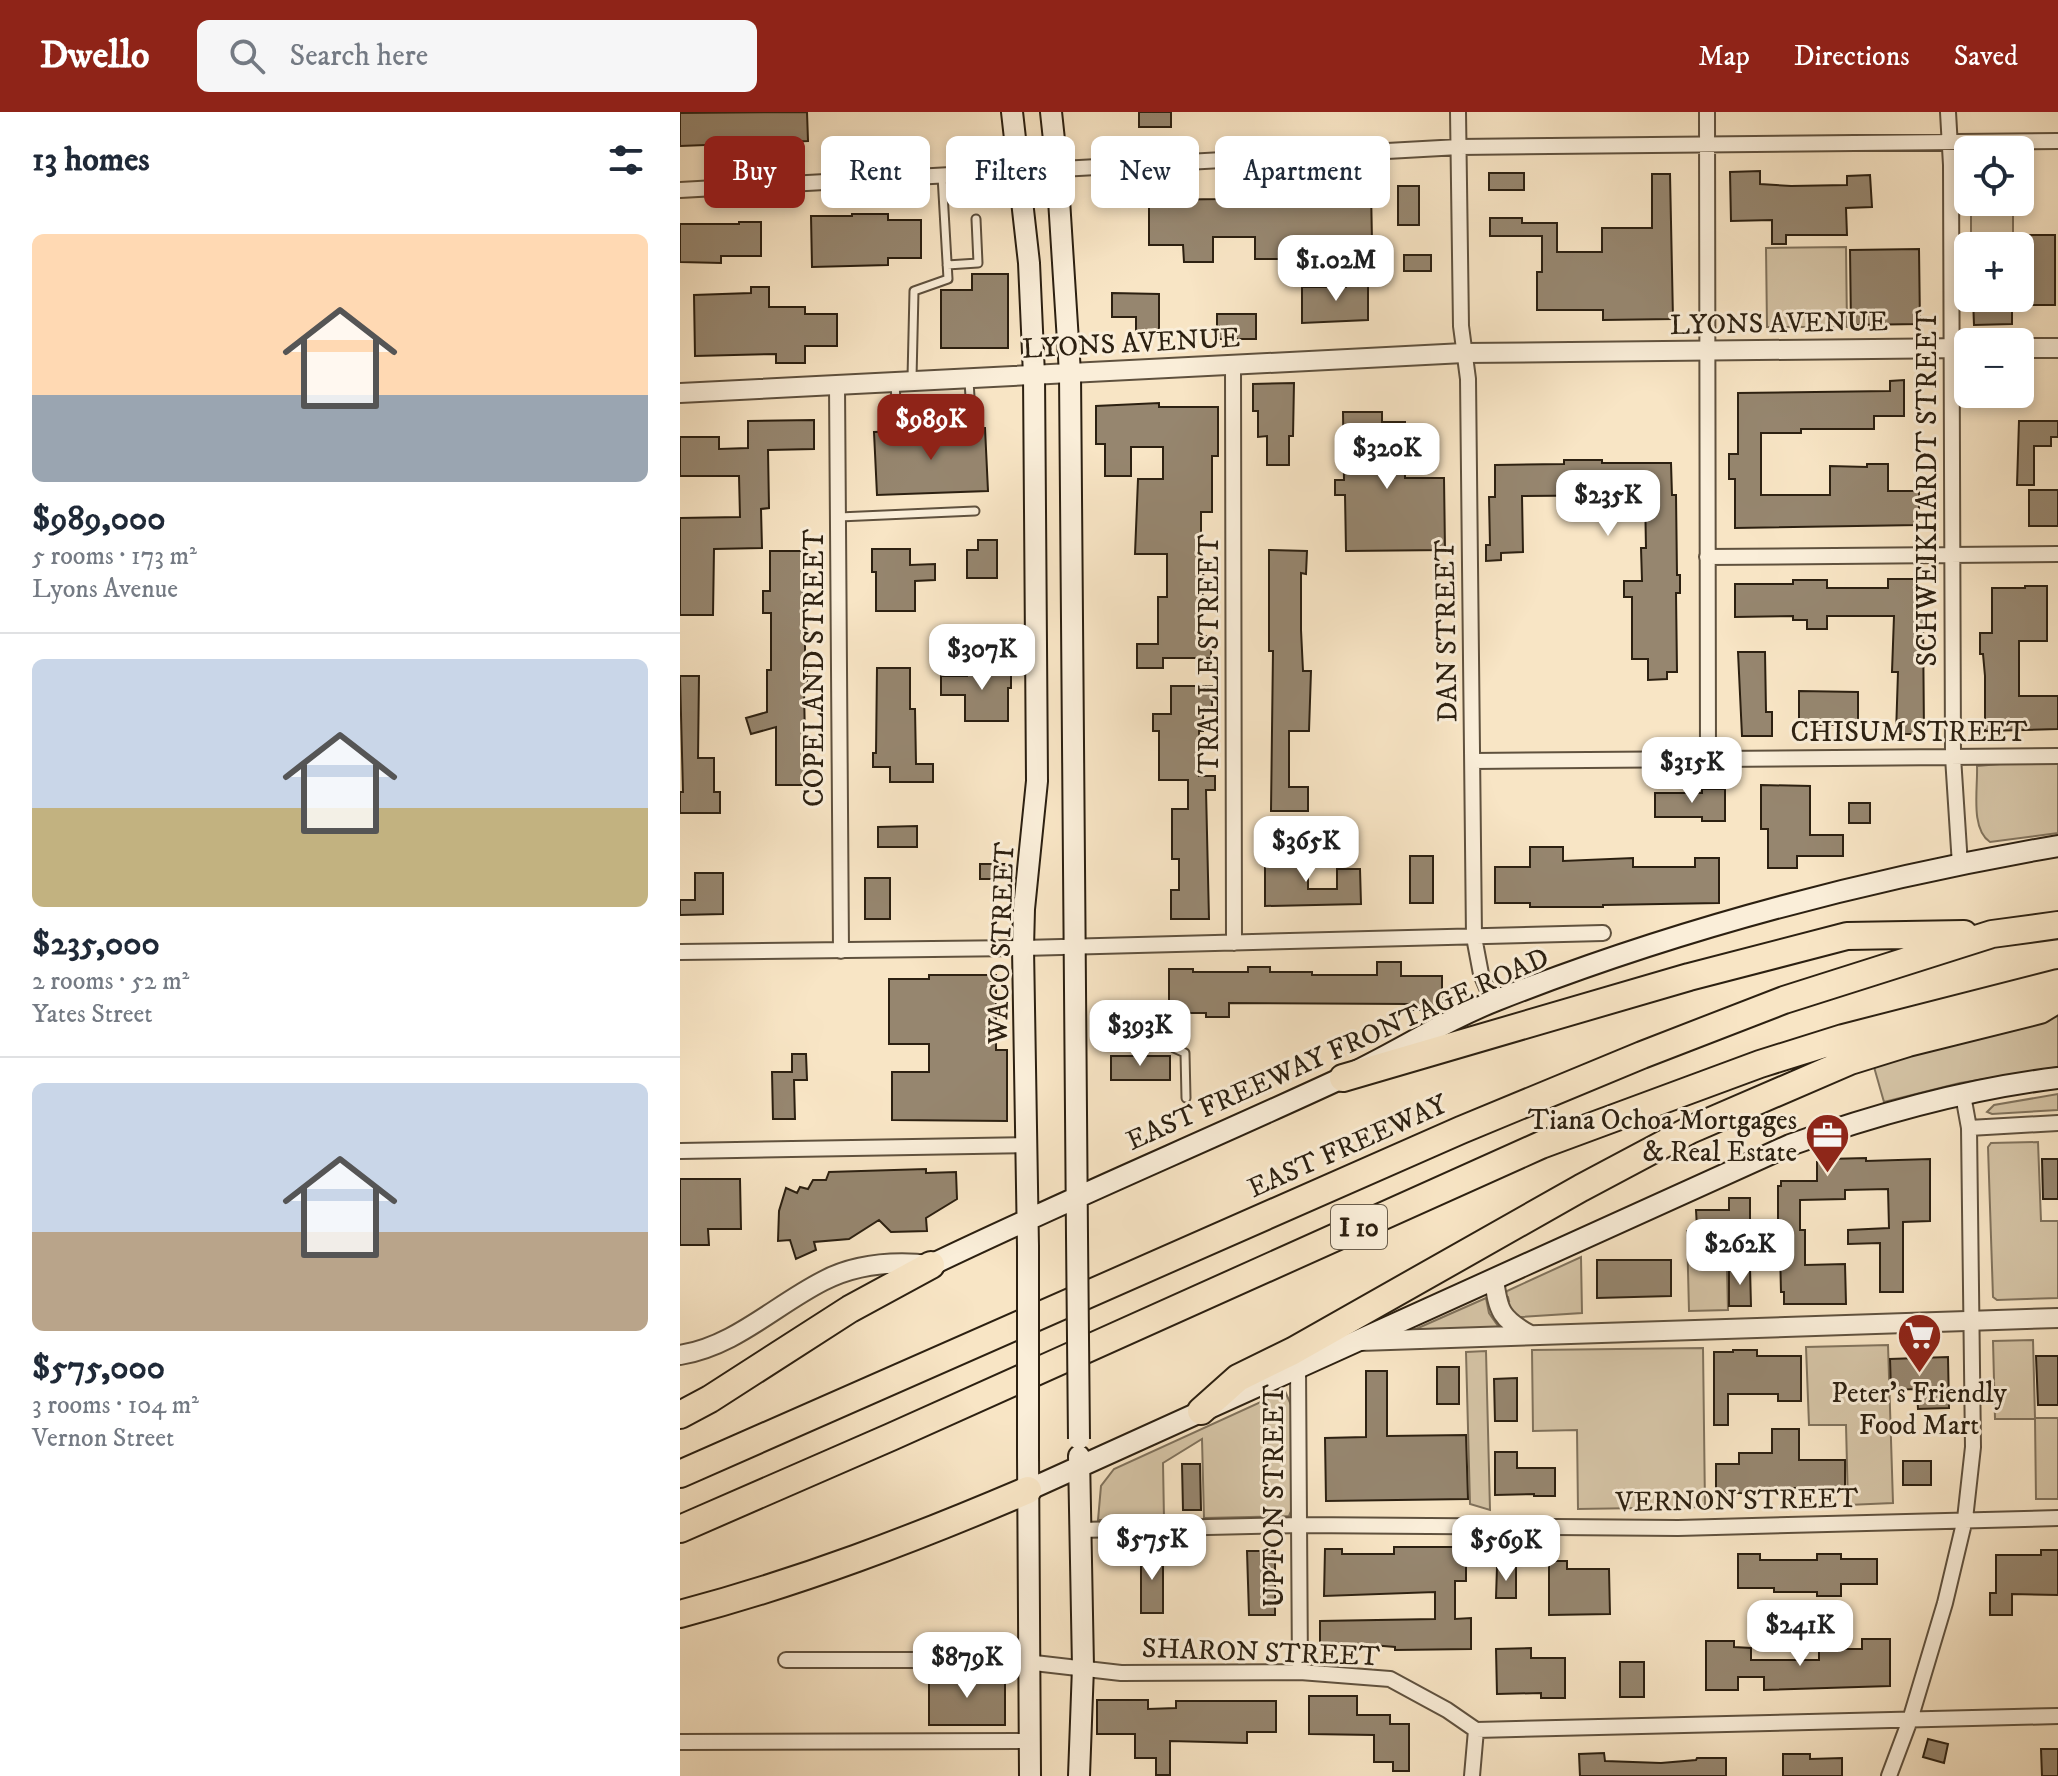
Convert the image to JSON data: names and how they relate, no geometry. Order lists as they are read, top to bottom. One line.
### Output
{"streets":{"highway":["EAST FREEWAY","I 10"],"main road":["WACO STREET","EAST FREEWAY FRONTAGE ROAD"],"street":["LYONS AVENUE","SCHWEIKHARDT STREET","DAN STREET","TRALLE STREET","COPELAND STREET","CHISUM STREET","UPTON STREET","VERNON STREET","SHARON STREET"]},"crossings":[["LYONS AVENUE","DAN STREET"],["LYONS AVENUE","TRALLE STREET"],["LYONS AVENUE","COPELAND STREET"],["LYONS AVENUE","WACO STREET"],["SCHWEIKHARDT STREET","CHISUM STREET"],["SCHWEIKHARDT STREET","EAST FREEWAY FRONTAGE ROAD"],["DAN STREET","CHISUM STREET"],["DAN STREET","EAST FREEWAY FRONTAGE ROAD"],["WACO STREET","EAST FREEWAY FRONTAGE ROAD"],["WACO STREET","SHARON STREET"],["UPTON STREET","VERNON STREET"],["UPTON STREET","SHARON STREET"]],"places":{"office":["Tiana Ochoa Mortgages & Real Estate"],"supermarket":["Peter's Friendly Food Mart"]},"page":{"header":"Dwello","search":"Search here","nav":["Map","Directions","Saved"],"heading":"13 homes","map_buttons":["+","−"],"chip":["Buy","Rent","Filters","New","Apartment"],"list":[{"name":"$989,000","note":"5 rooms · 173 m² · Lyons Avenue"},{"name":"$235,000","note":"2 rooms · 52 m² · Yates Street"},{"name":"$575,000","note":"3 rooms · 104 m² · Vernon Street"}],"price":["$1.02M","$989K","$320K","$235K","$307K","$315K","$365K","$393K","$262K","$575K","$569K","$241K","$879K"]}}
